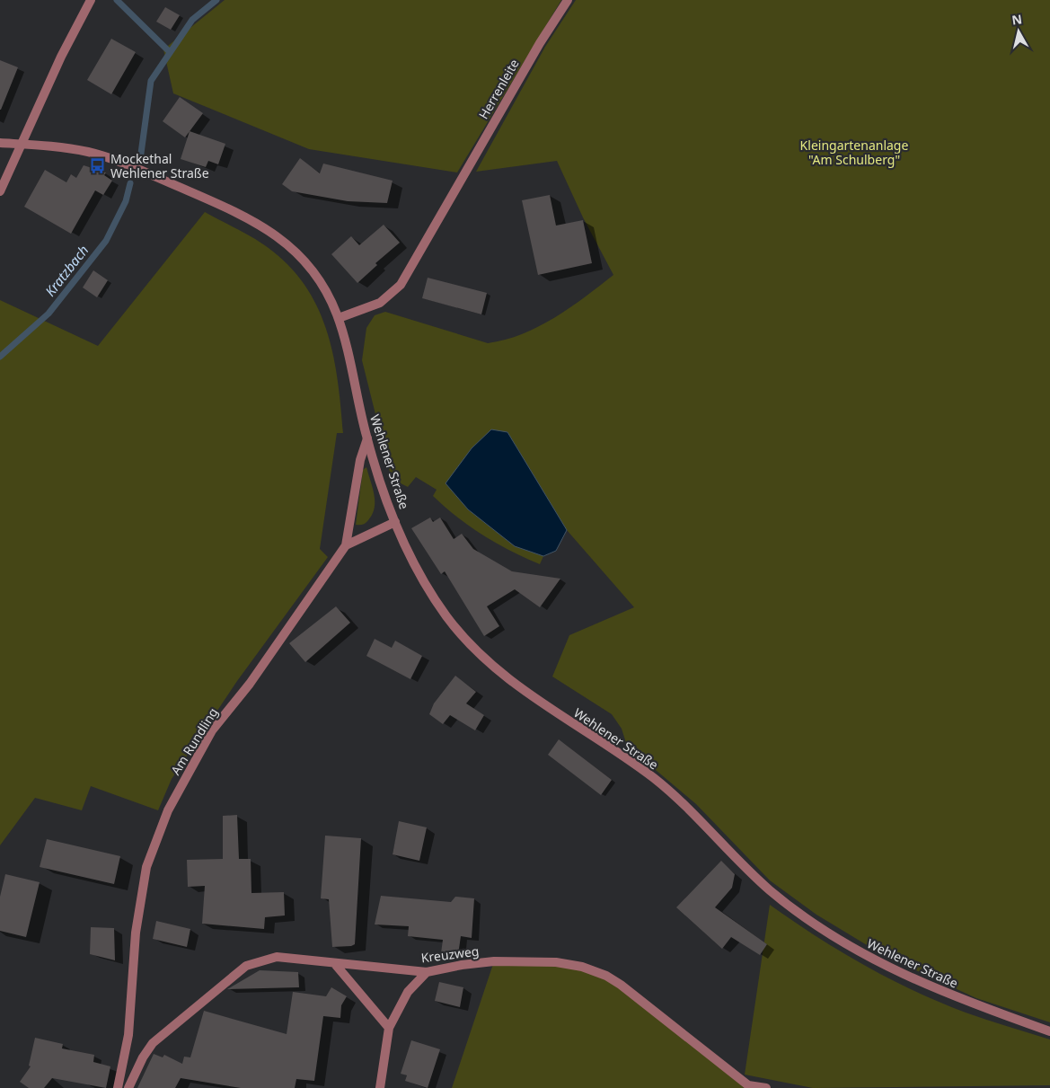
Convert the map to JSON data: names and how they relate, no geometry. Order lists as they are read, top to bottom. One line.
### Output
{"streets":{"street":["Herrenleite","Wehlener Straße","Am Rundling","Kreuzweg"]},"crossings":[["Herrenleite","Wehlener Straße"],["Wehlener Straße","Am Rundling"]],"water":["Kratzbach"],"parks":["Kleingartenanlage \"Am Schulberg\""],"places":{"bus stop":["Mockethal Wehlener Straße"]},"north":"top"}
